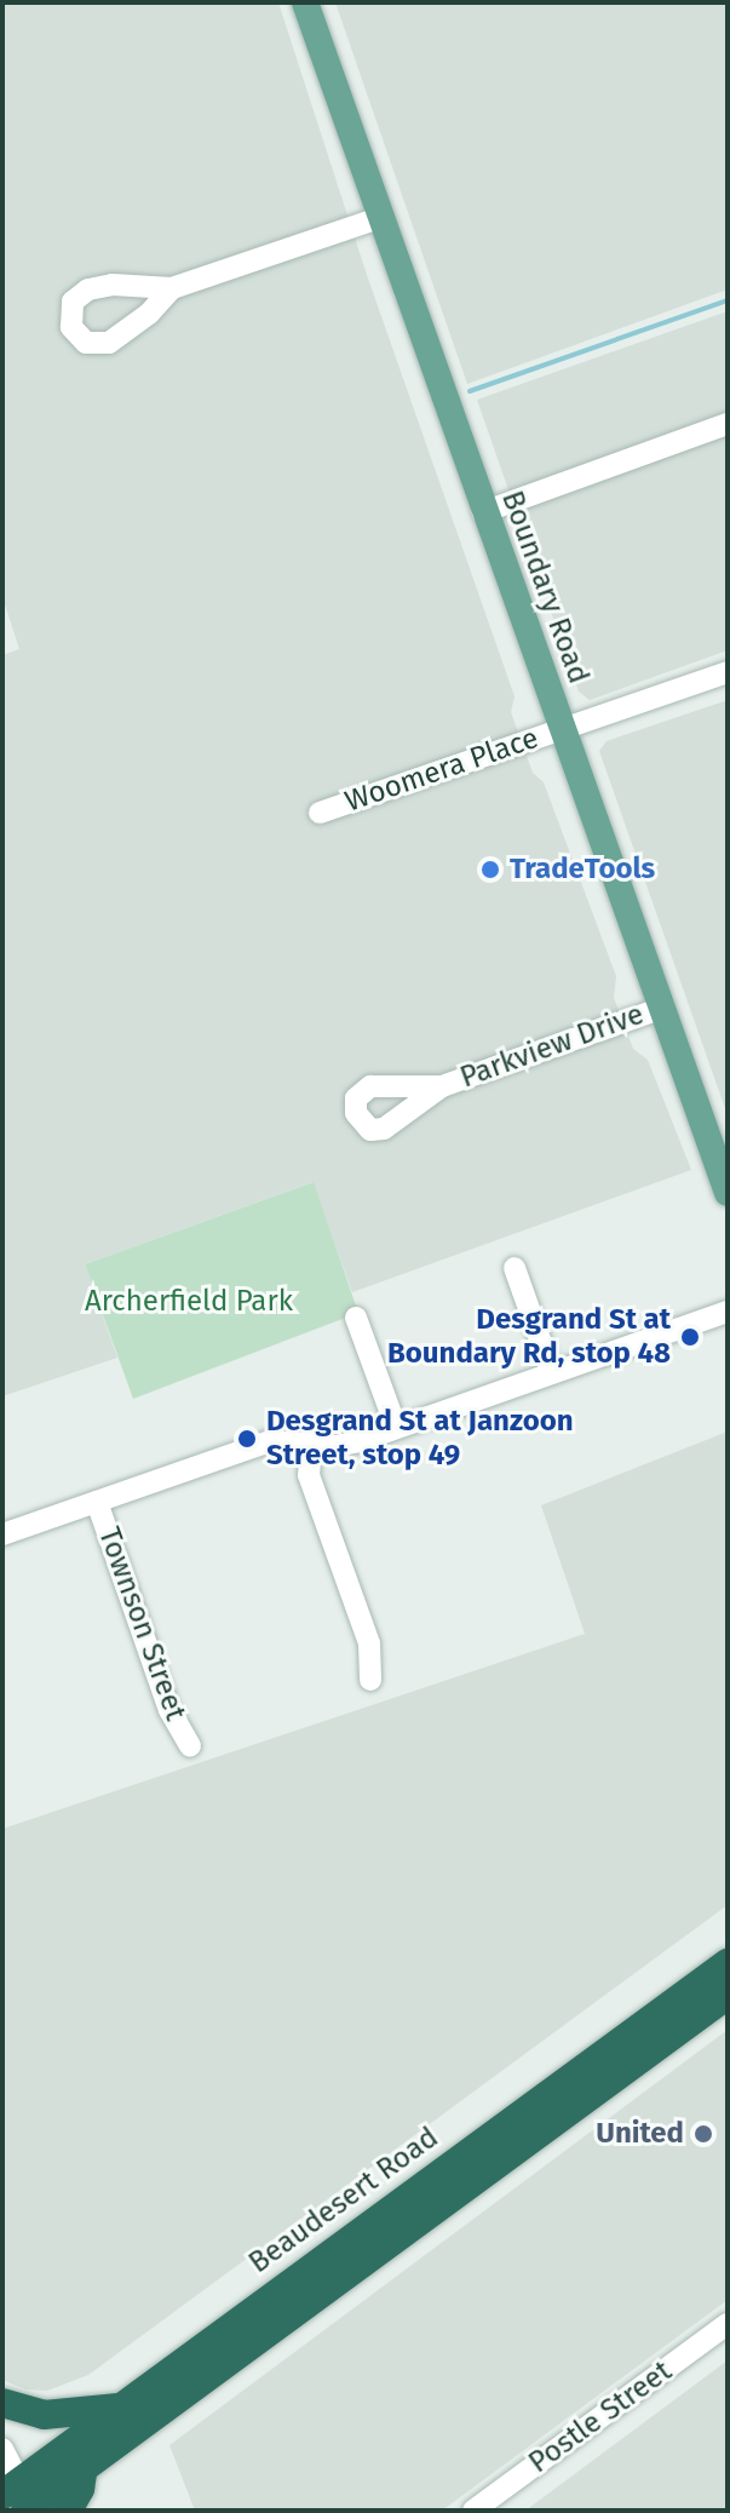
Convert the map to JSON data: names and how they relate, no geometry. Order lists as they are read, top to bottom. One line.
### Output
{"streets":{"highway":["Beaudesert Road"],"main road":["Boundary Road"],"street":["Woomera Place","Parkview Drive","Townson Street","Postle Street"]},"crossings":[["Boundary Road","Woomera Place"],["Boundary Road","Parkview Drive"]],"parks":["Archerfield Park"],"places":["TradeTools","Desgrand St at Boundary Rd, stop 48","Desgrand St at Janzoon Street, stop 49","United"]}
